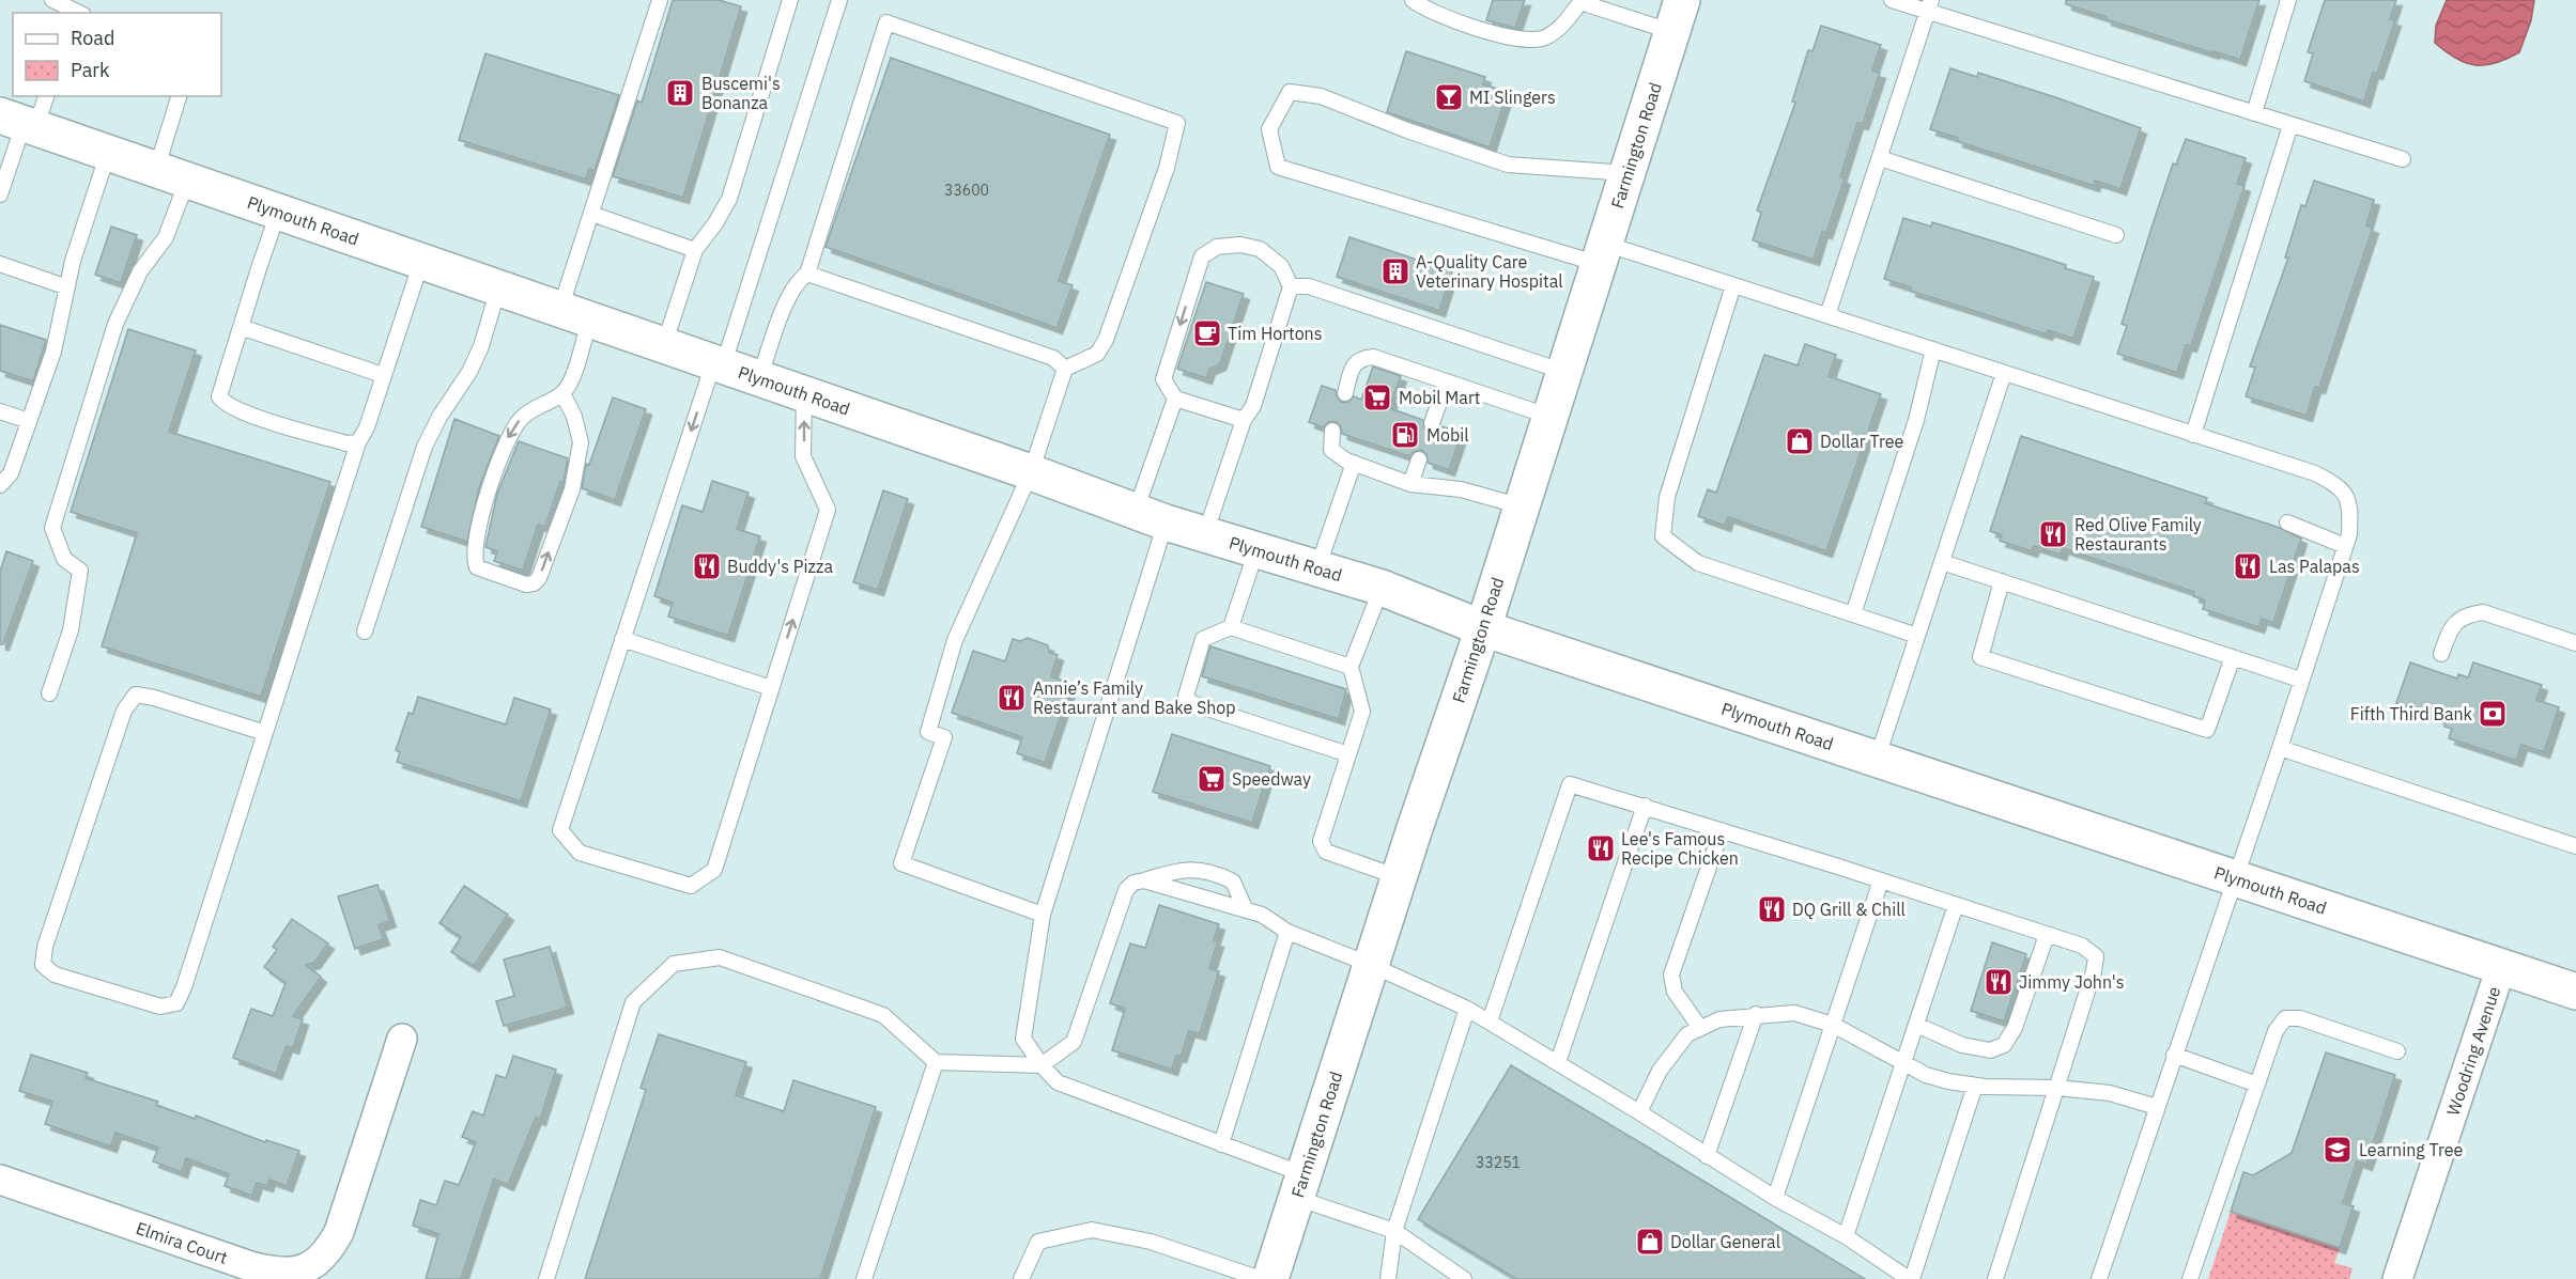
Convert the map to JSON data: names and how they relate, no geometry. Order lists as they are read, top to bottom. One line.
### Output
{"streets":{"main road":["Farmington Road","Plymouth Road"],"street":["Woodring Avenue","Elmira Court"]},"crossings":[["Farmington Road","Plymouth Road"],["Plymouth Road","Woodring Avenue"]],"places":{"building":["Buscemi's Bonanza","A-Quality Care Veterinary Hospital"],"bar":["MI Slingers"],"cafe":["Tim Hortons"],"supermarket":["Mobil Mart","Speedway"],"fuel station":["Mobil"],"shop":["Dollar Tree","Dollar General"],"restaurant":["Red Olive Family Restaurants","Buddy's Pizza","Las Palapas","Annie’s Family Restaurant and Bake Shop","Lee's Famous Recipe Chicken","DQ Grill & Chill","Jimmy John's"],"bank":["Fifth Third Bank"],"school or university":["Learning Tree"]},"house_numbers":["33600","33251"],"legend":["Road","Park"]}
